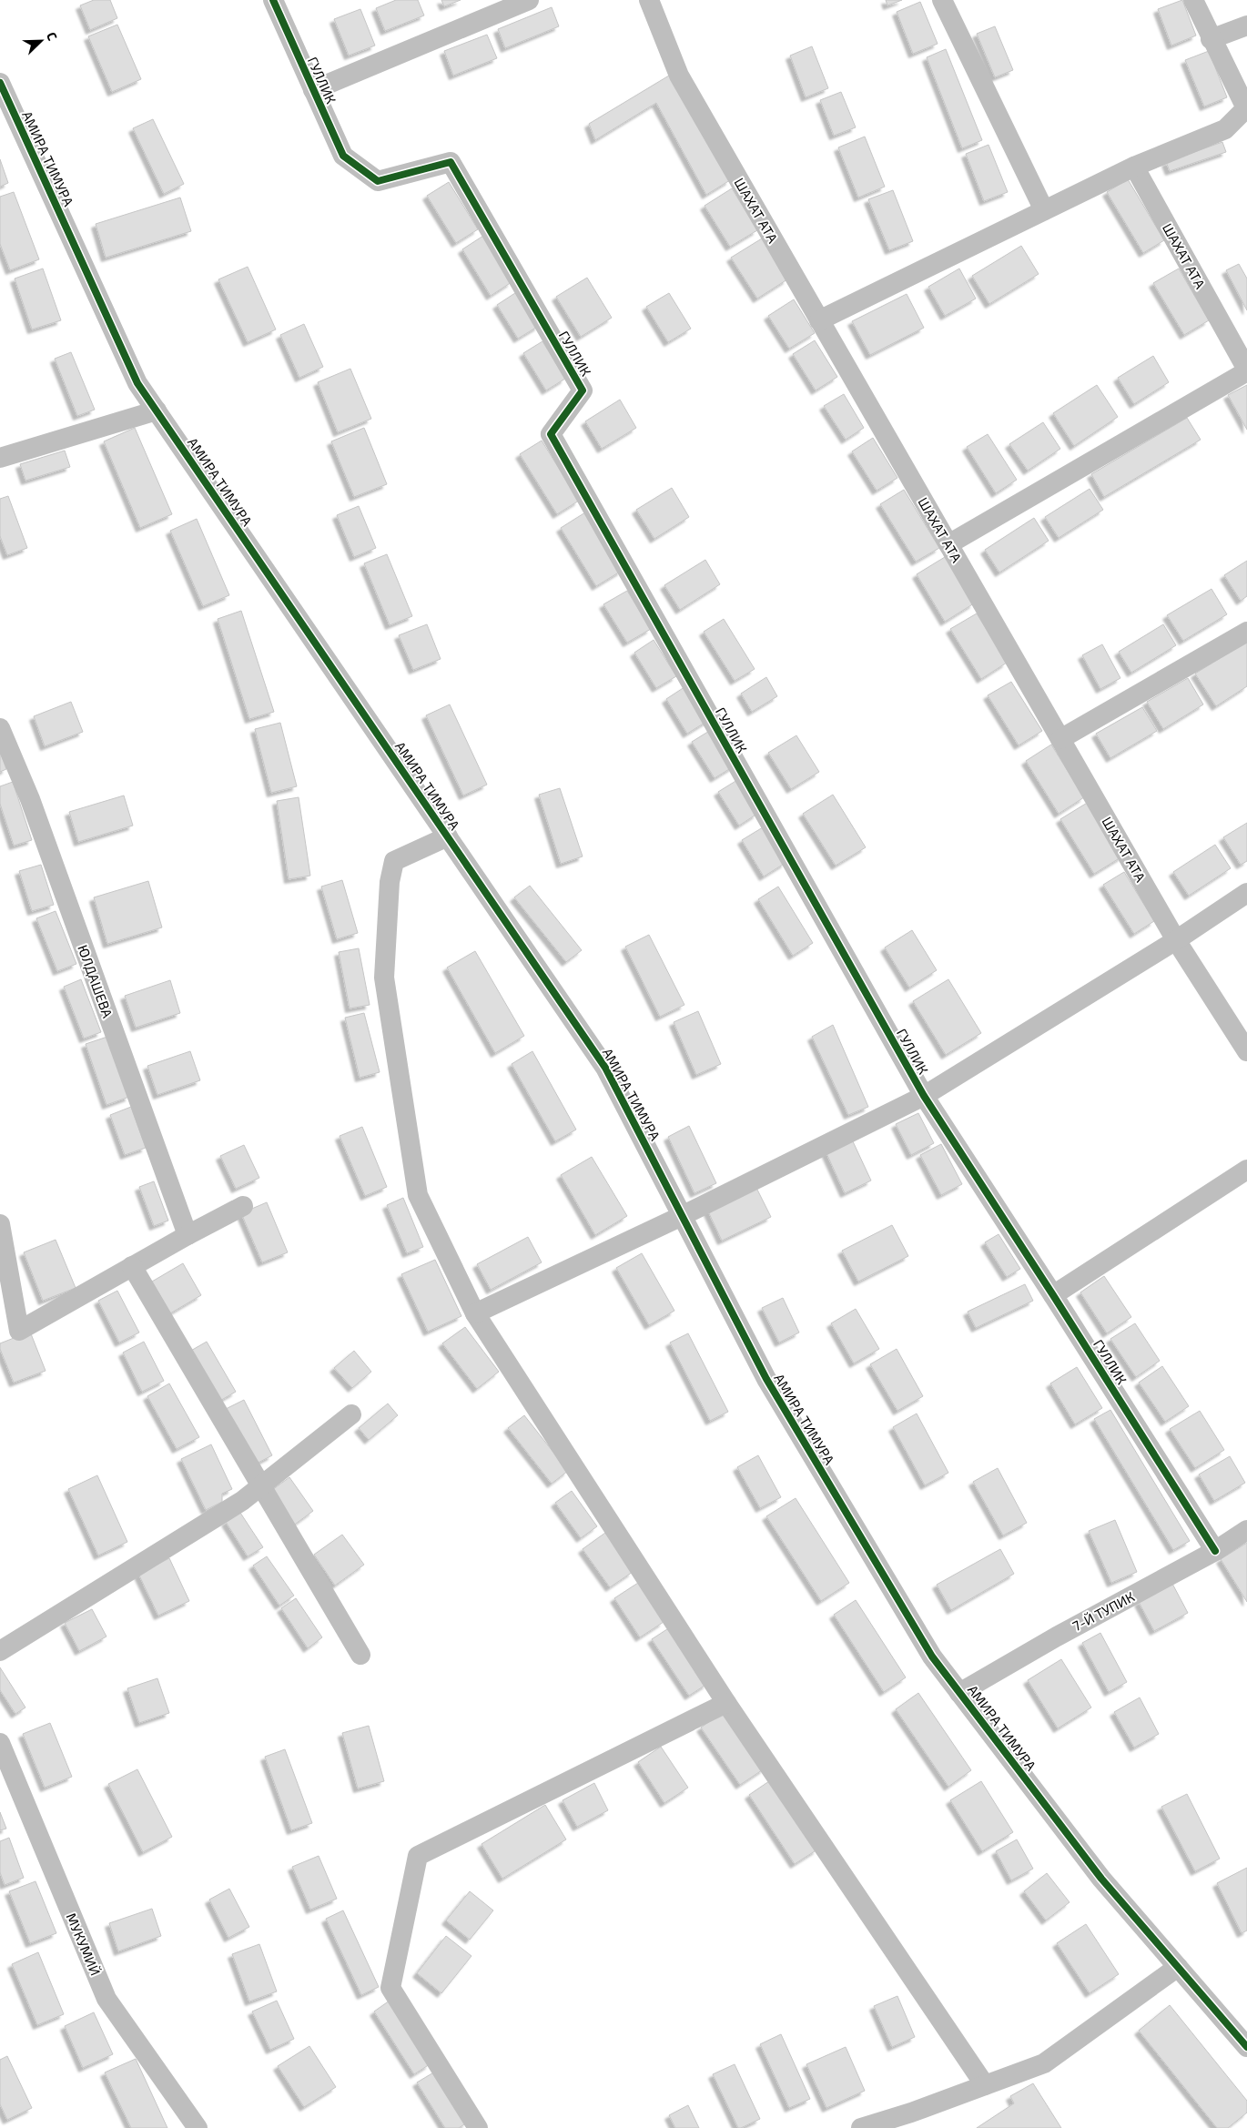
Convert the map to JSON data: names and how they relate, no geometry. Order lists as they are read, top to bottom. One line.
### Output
{"streets":{"street":["ГУЛЛИК","АМИРА ТИМУРА","ШАХАТ АТА","ЮЛДАШЕВА","7-Й ТУПИК","МУКУМИЙ"]},"crossings":[["ГУЛЛИК","7-Й ТУПИК"],["АМИРА ТИМУРА","7-Й ТУПИК"]],"north":"top right"}
